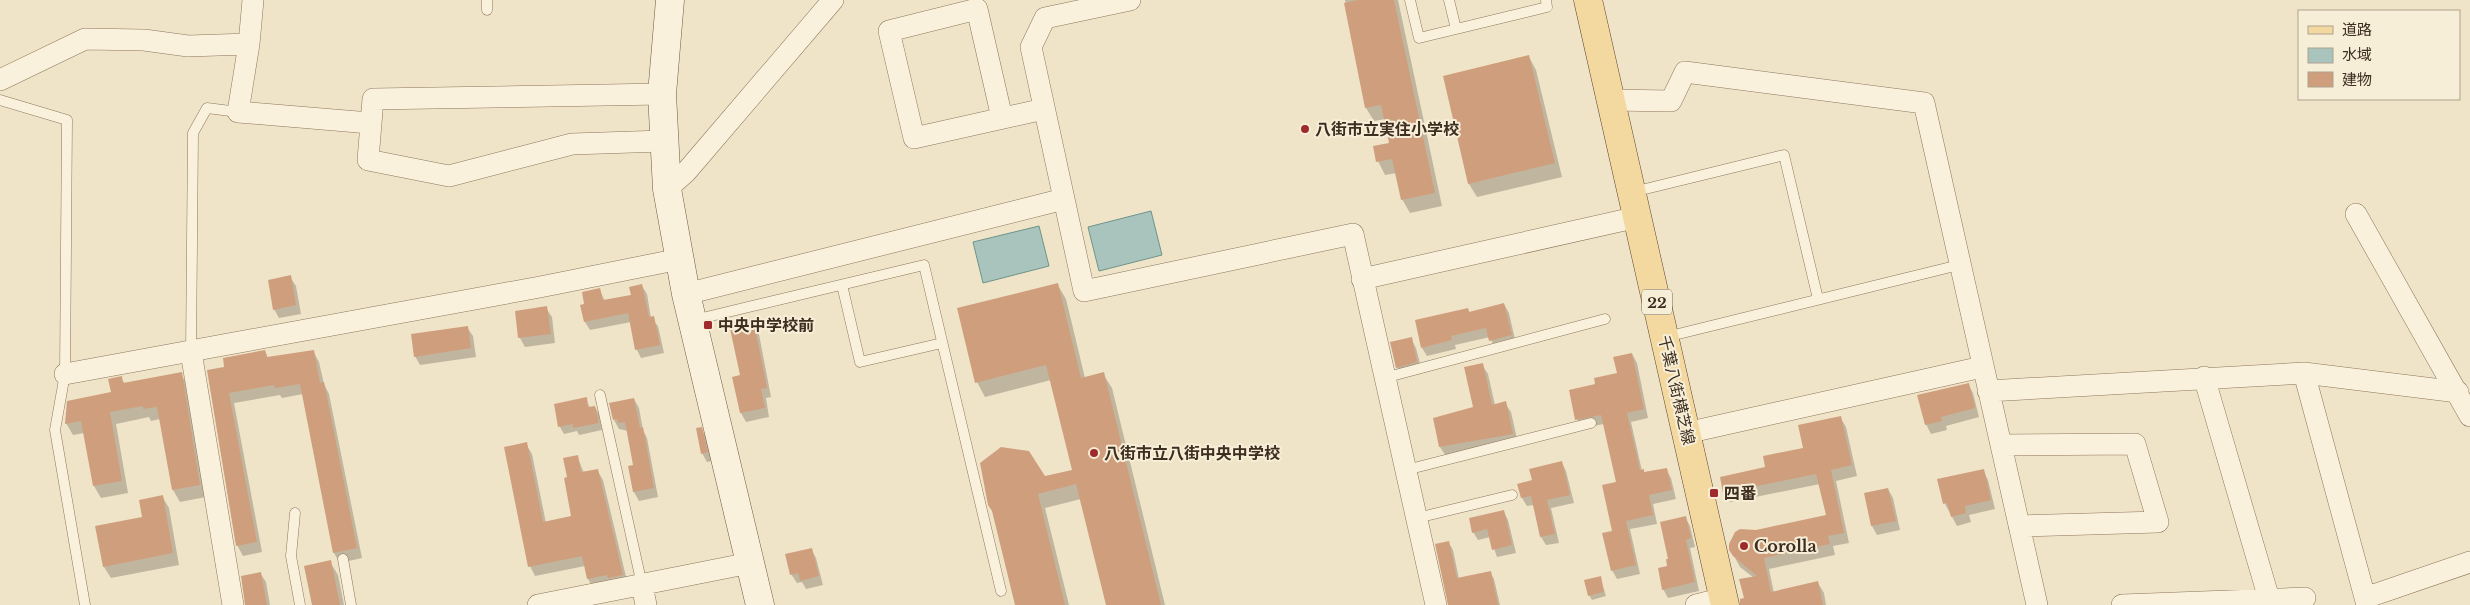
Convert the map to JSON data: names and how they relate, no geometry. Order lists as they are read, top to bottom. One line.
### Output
{"streets":{"main road":["22","千葉八街横芝線"]},"places":{"other":["八街市立実住小学校","八街市立八街中央中学校","Corolla"],"transit":["中央中学校前","四番"]},"legend":["道路","水域","建物"]}
